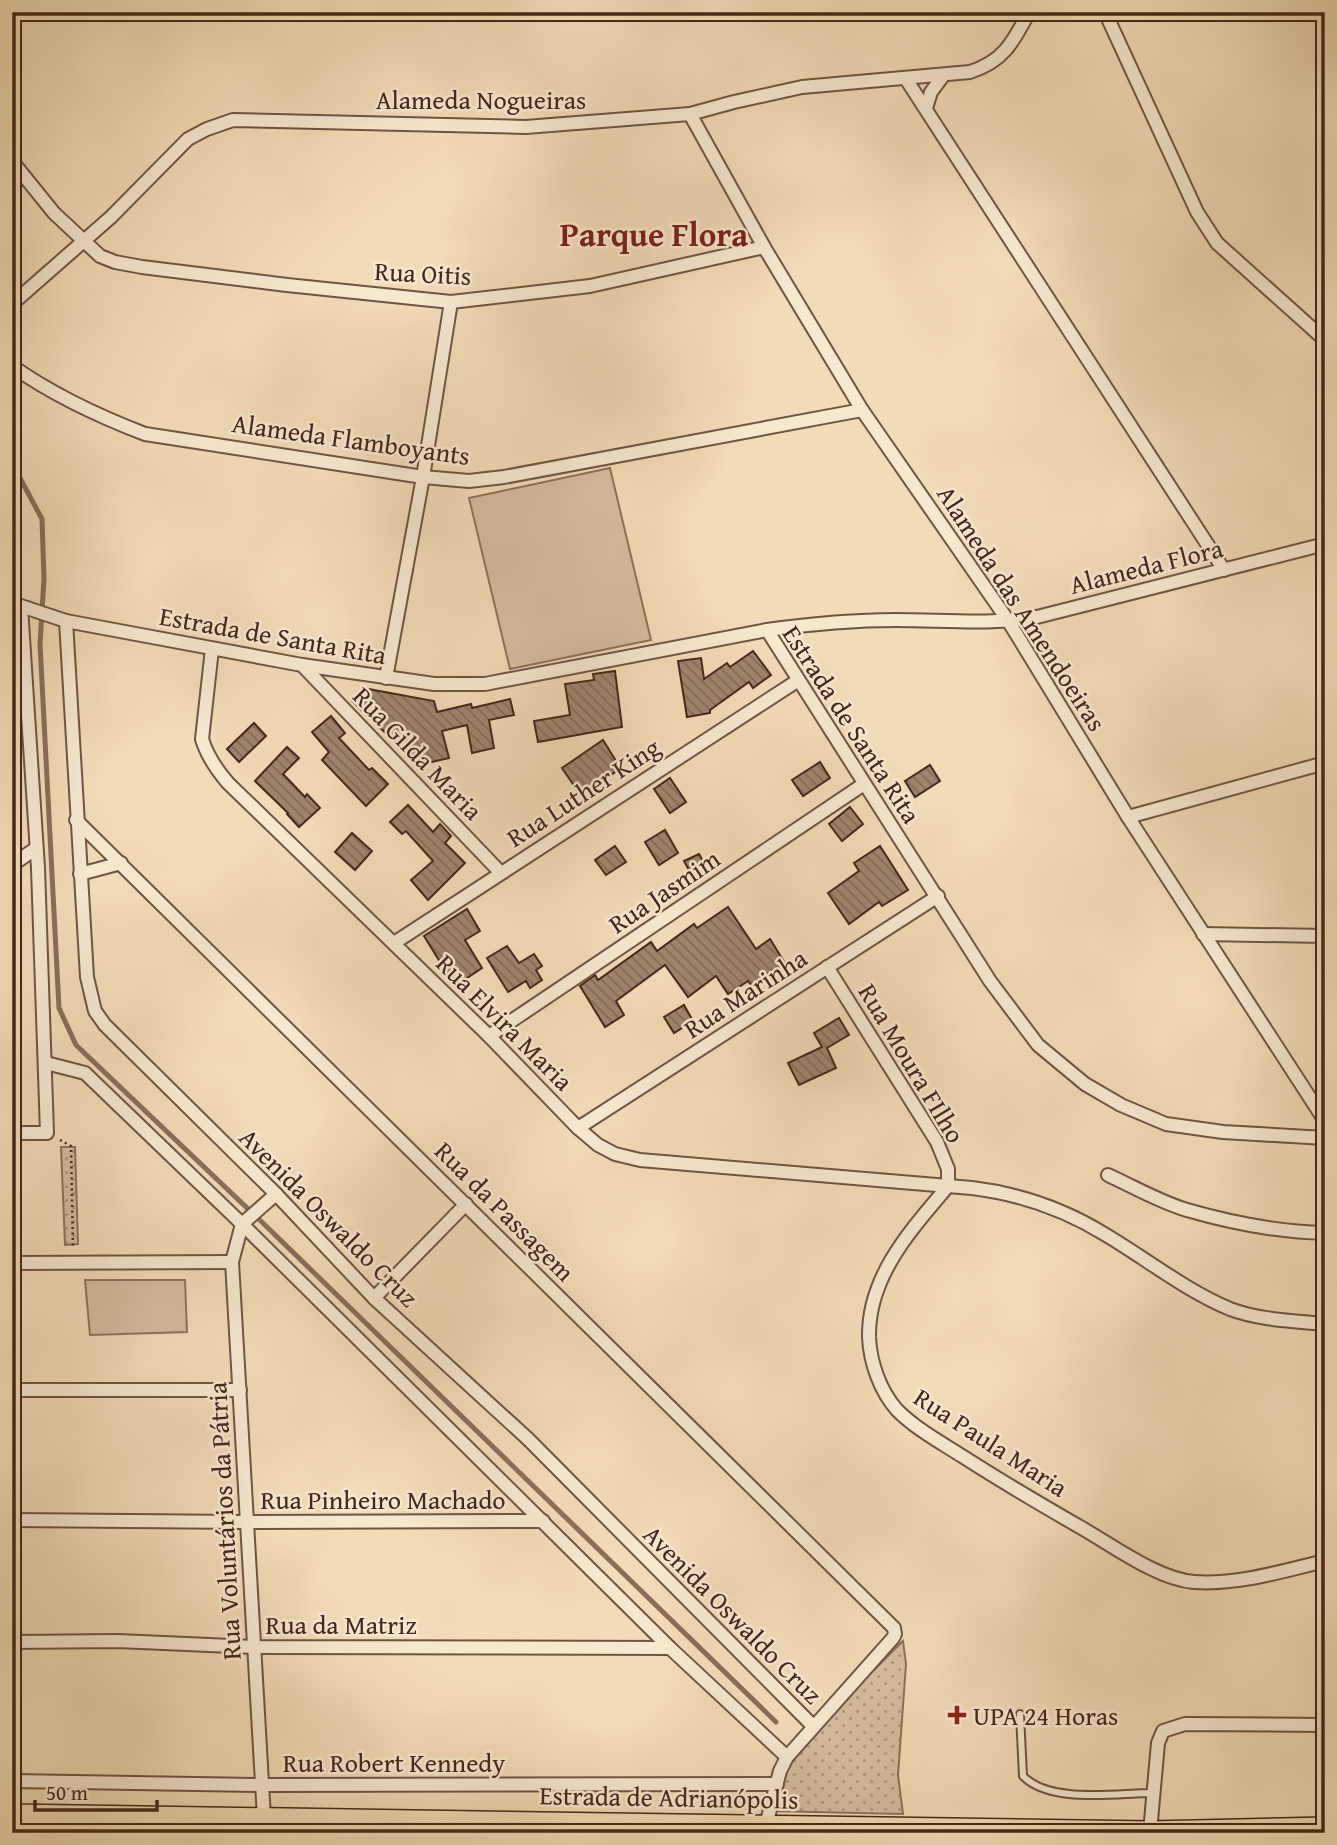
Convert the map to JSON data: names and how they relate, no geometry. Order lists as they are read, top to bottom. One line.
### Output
{"streets":{"main road":["Estrada de Adrianópolis"],"street":["Alameda Nogueiras","Rua Oitis","Alameda Flamboyants","Alameda Flora","Alameda das Amendoeiras","Estrada de Santa Rita","Rua Gilda Maria","Rua Luther King","Rua Jasmim","Rua Marinha","Rua Elvira Maria","Rua Moura FIlho","Rua da Passagem","Avenida Oswaldo Cruz","Rua Paula Maria","Rua Pinheiro Machado","Rua Voluntários da Pátria","Rua da Matriz","Rua Robert Kennedy"]},"crossings":[["Alameda Nogueiras","Rua Oitis"],["Alameda Nogueiras","Alameda das Amendoeiras"],["Rua Oitis","Alameda das Amendoeiras"],["Alameda Flamboyants","Alameda das Amendoeiras"],["Alameda Flora","Alameda das Amendoeiras"],["Alameda Flora","Estrada de Santa Rita"],["Estrada de Santa Rita","Rua Gilda Maria"],["Estrada de Santa Rita","Rua Luther King"],["Estrada de Santa Rita","Rua Jasmim"],["Estrada de Santa Rita","Rua Marinha"],["Estrada de Santa Rita","Rua Elvira Maria"],["Estrada de Santa Rita","Avenida Oswaldo Cruz"],["Rua Gilda Maria","Rua Luther King"],["Rua Luther King","Rua Elvira Maria"],["Rua Jasmim","Rua Elvira Maria"],["Rua Marinha","Rua Elvira Maria"],["Rua Marinha","Rua Moura FIlho"],["Rua Elvira Maria","Rua Moura FIlho"],["Rua Elvira Maria","Rua Paula Maria"],["Rua Moura FIlho","Rua Paula Maria"],["Rua da Passagem","Avenida Oswaldo Cruz"],["Rua Pinheiro Machado","Rua Voluntários da Pátria"],["Rua Voluntários da Pátria","Rua da Matriz"],["Rua Voluntários da Pátria","Rua Robert Kennedy"],["Rua Voluntários da Pátria","Estrada de Adrianópolis"]],"districts":["Parque Flora"],"places":{"health":["UPA 24 Horas"]},"scale_bar":"50 m"}
